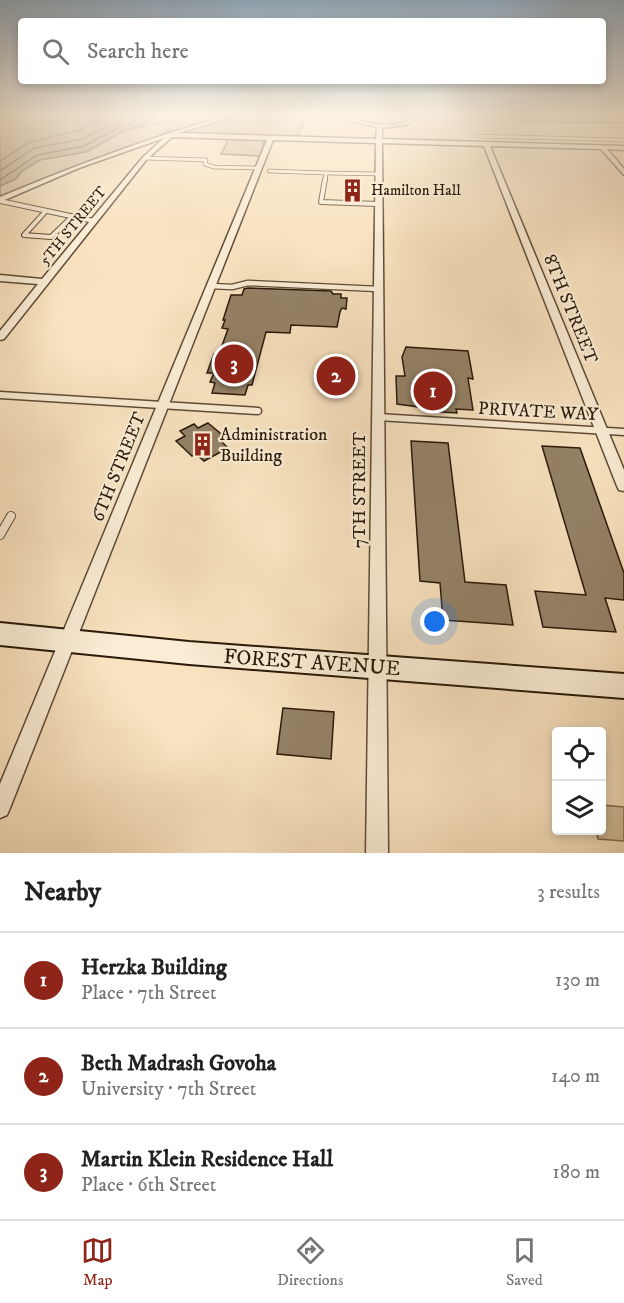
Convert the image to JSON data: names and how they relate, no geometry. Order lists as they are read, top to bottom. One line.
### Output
{"streets":{"street":["5TH STREET","8TH STREET","6TH STREET","7TH STREET","FOREST AVENUE"],"lane":["PRIVATE WAY"]},"crossings":[["8TH STREET","PRIVATE WAY"],["PRIVATE WAY","7TH STREET"],["6TH STREET","FOREST AVENUE"],["7TH STREET","FOREST AVENUE"]],"places":{"building":["Hamilton Hall","Administration Building"]},"page":{"search":"Search here","pins":["3","2","1"],"heading":["Nearby","3 results"],"list":[{"mark":"1","name":"Herzka Building","note":"Place · 7th Street","value":"130 m"},{"mark":"2","name":"Beth Madrash Govoha","note":"University · 7th Street","value":"140 m"},{"mark":"3","name":"Martin Klein Residence Hall","note":"Place · 6th Street","value":"180 m"}],"nav":["Map","Directions","Saved"]}}
